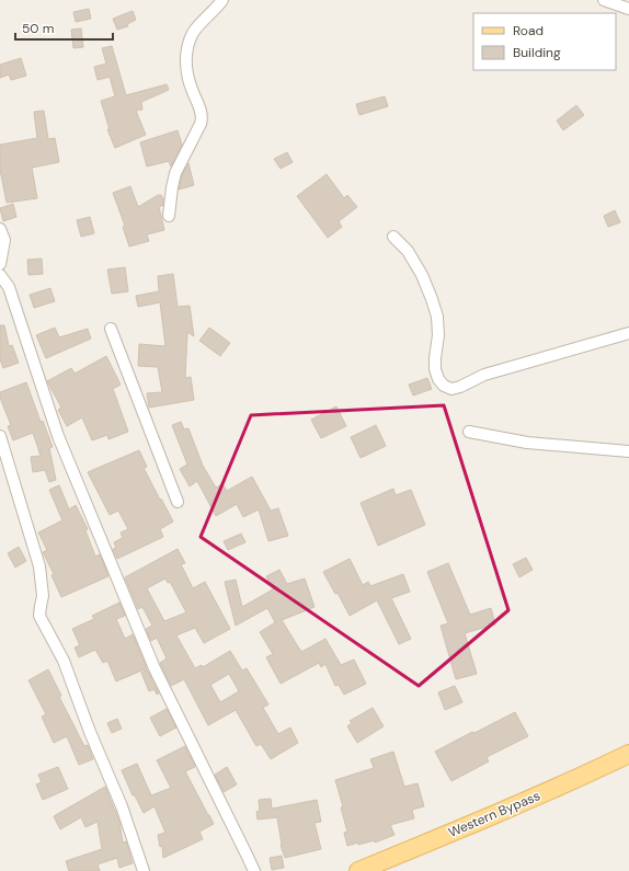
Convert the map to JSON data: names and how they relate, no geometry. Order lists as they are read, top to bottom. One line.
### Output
{"streets":{"main road":["Western Bypass"]},"legend":["Road","Building"],"scale_bar":"50 m"}
